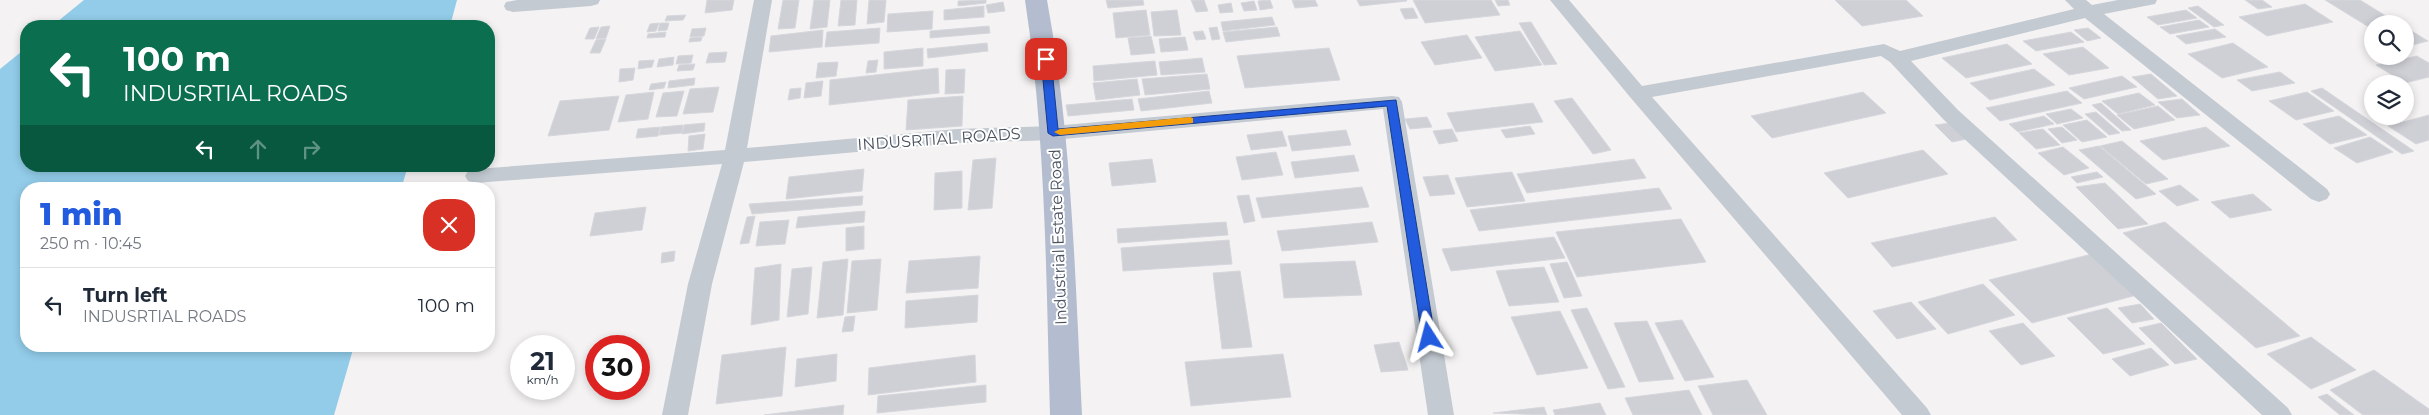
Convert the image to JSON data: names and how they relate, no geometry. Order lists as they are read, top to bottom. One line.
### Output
{"streets":{"main road":["Industrial Estate Road"],"street":["INDUSRTIAL ROADS"]},"crossings":[["INDUSRTIAL ROADS","Industrial Estate Road"]],"page":{"turn":["100 m","INDUSRTIAL ROADS"],"heading":["1 min","250 m · 10:45"],"list":[{"name":"Turn left","note":"INDUSRTIAL ROADS","value":"100 m"}],"speed":"21 km/h","limit":"30"}}
